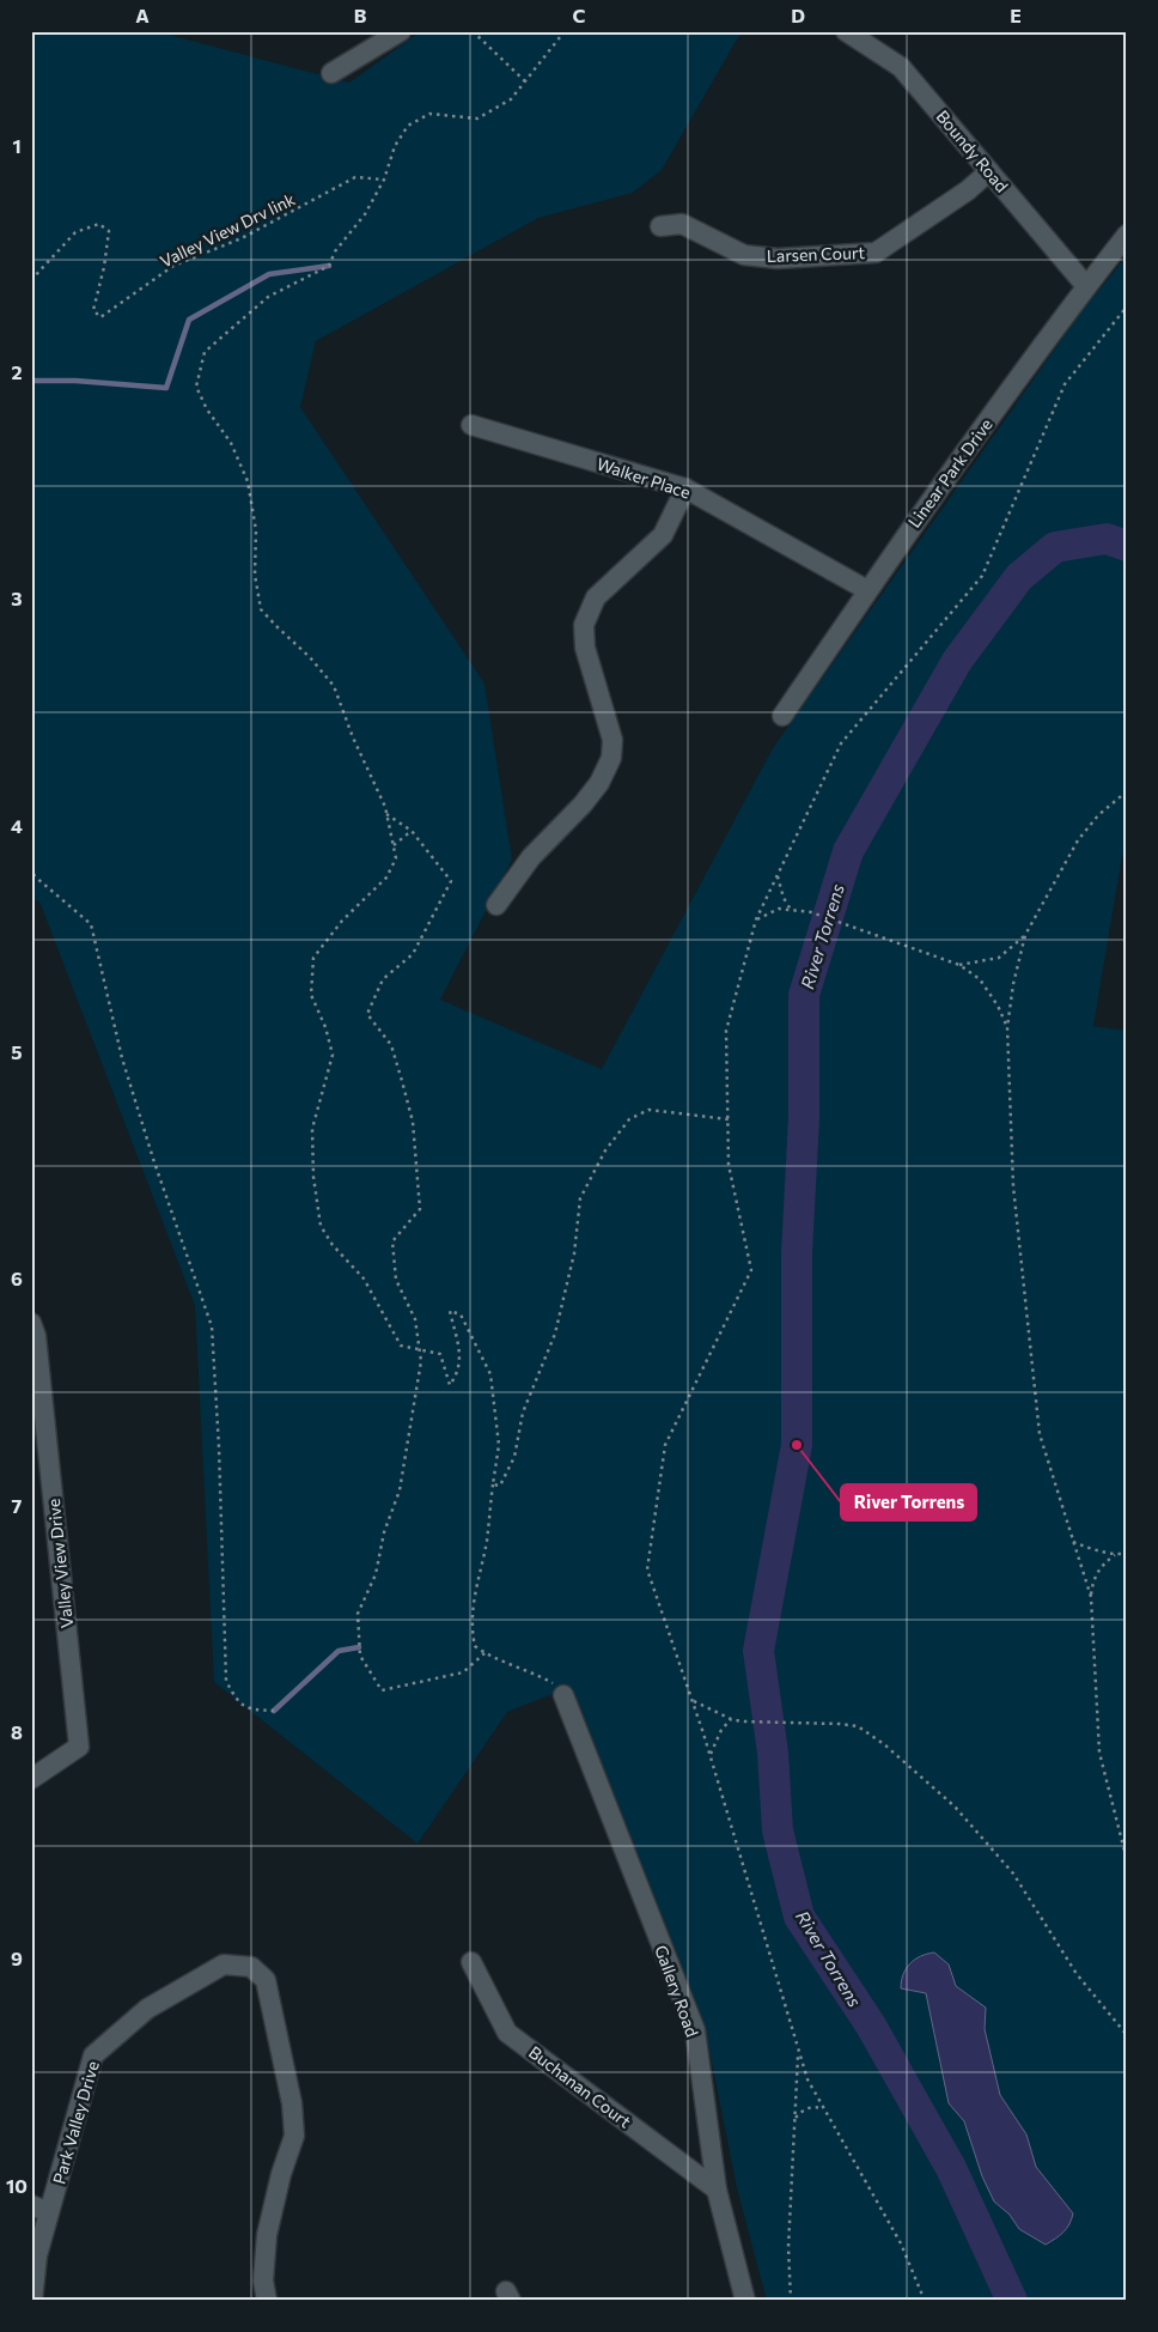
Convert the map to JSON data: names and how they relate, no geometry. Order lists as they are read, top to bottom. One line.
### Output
{"streets":{"street":["Boundy Road","Larsen Court","Linear Park Drive","Walker Place","Valley View Drive","Gallery Road","Buchanan Court","Park Valley Drive"],"path":["Valley View Drv link"]},"crossings":[["Boundy Road","Larsen Court"],["Boundy Road","Linear Park Drive"],["Linear Park Drive","Walker Place"],["Gallery Road","Buchanan Court"]],"water":["River Torrens"],"places":["River Torrens"],"grid":{"columns":["A","B","C","D","E"],"rows":["1","2","3","4","5","6","7","8","9","10"]}}
